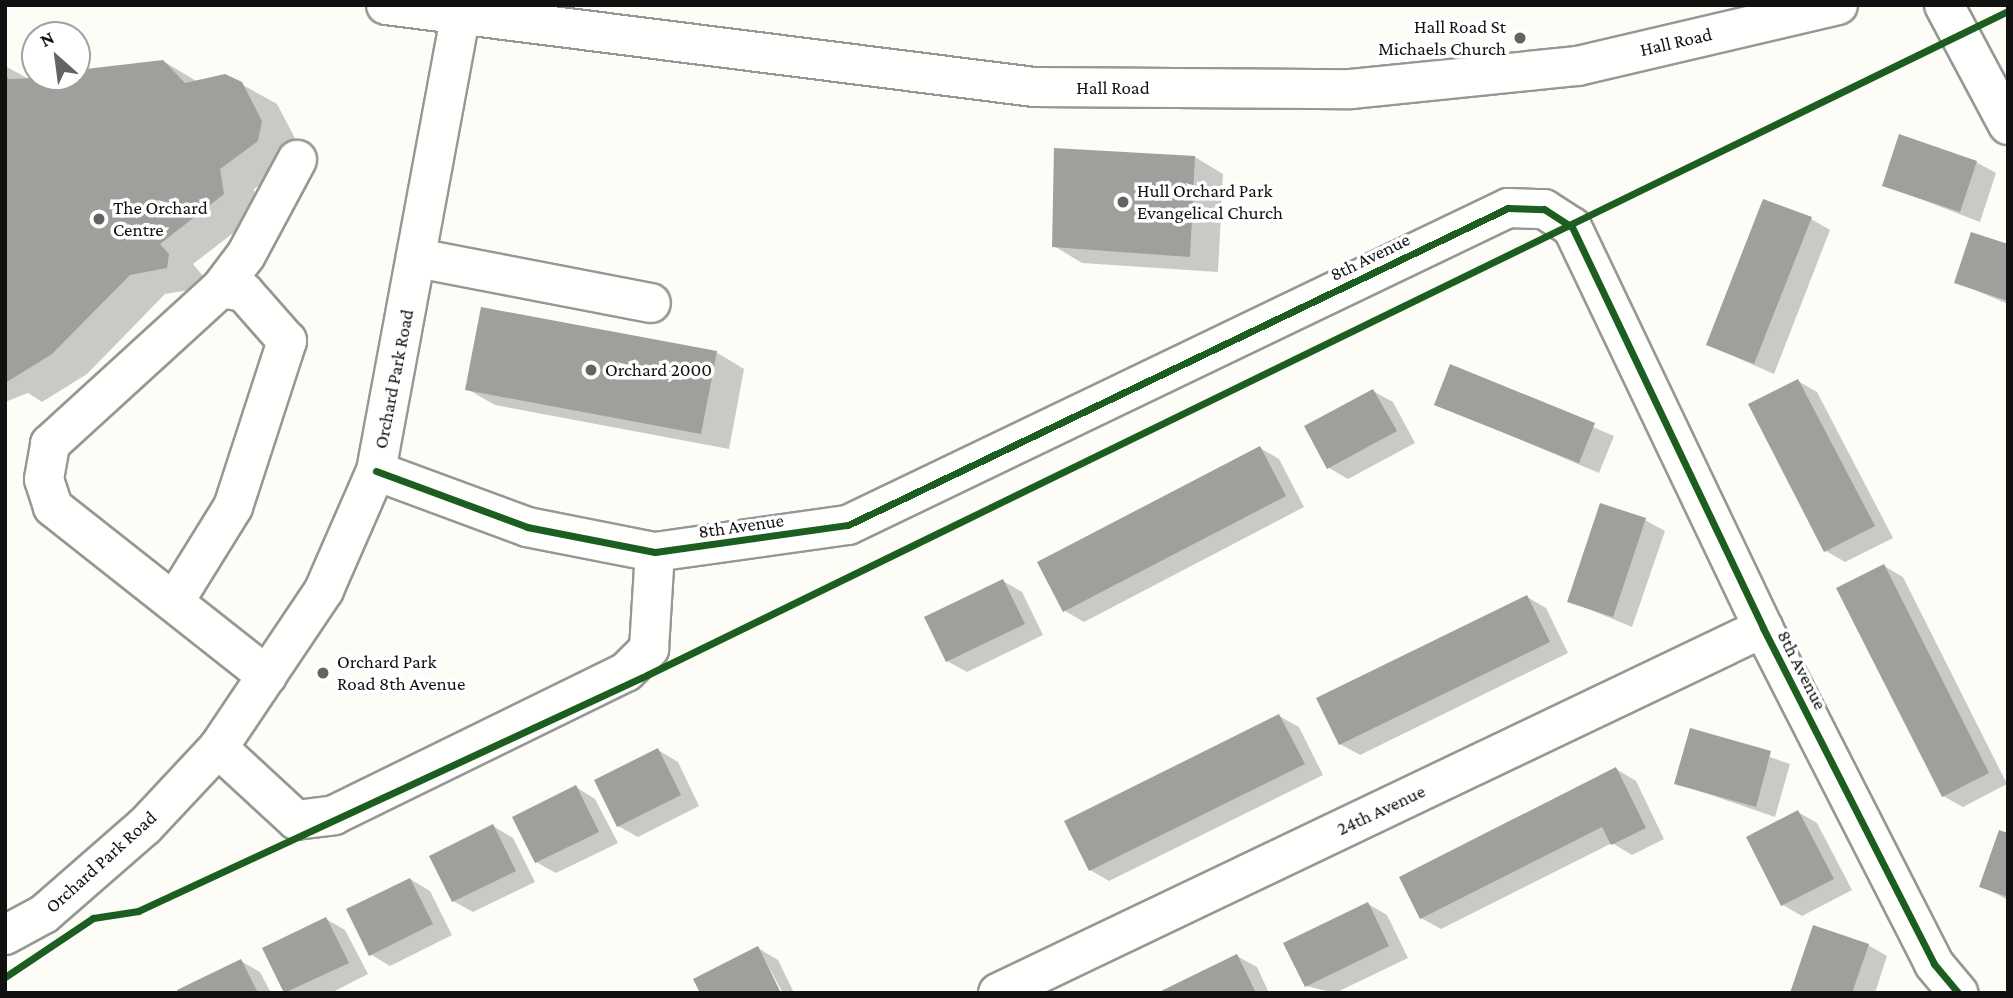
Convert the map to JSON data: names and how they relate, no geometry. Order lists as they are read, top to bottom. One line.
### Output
{"streets":{"street":["Hall Road","8th Avenue","Orchard Park Road","24th Avenue"]},"crossings":[["Hall Road","Orchard Park Road"],["8th Avenue","Orchard Park Road"],["8th Avenue","24th Avenue"]],"places":["Hall Road St Michaels Church","Hull Orchard Park Evangelical Church","The Orchard Centre","Orchard 2000","Orchard Park Road 8th Avenue"],"north":"top left"}
